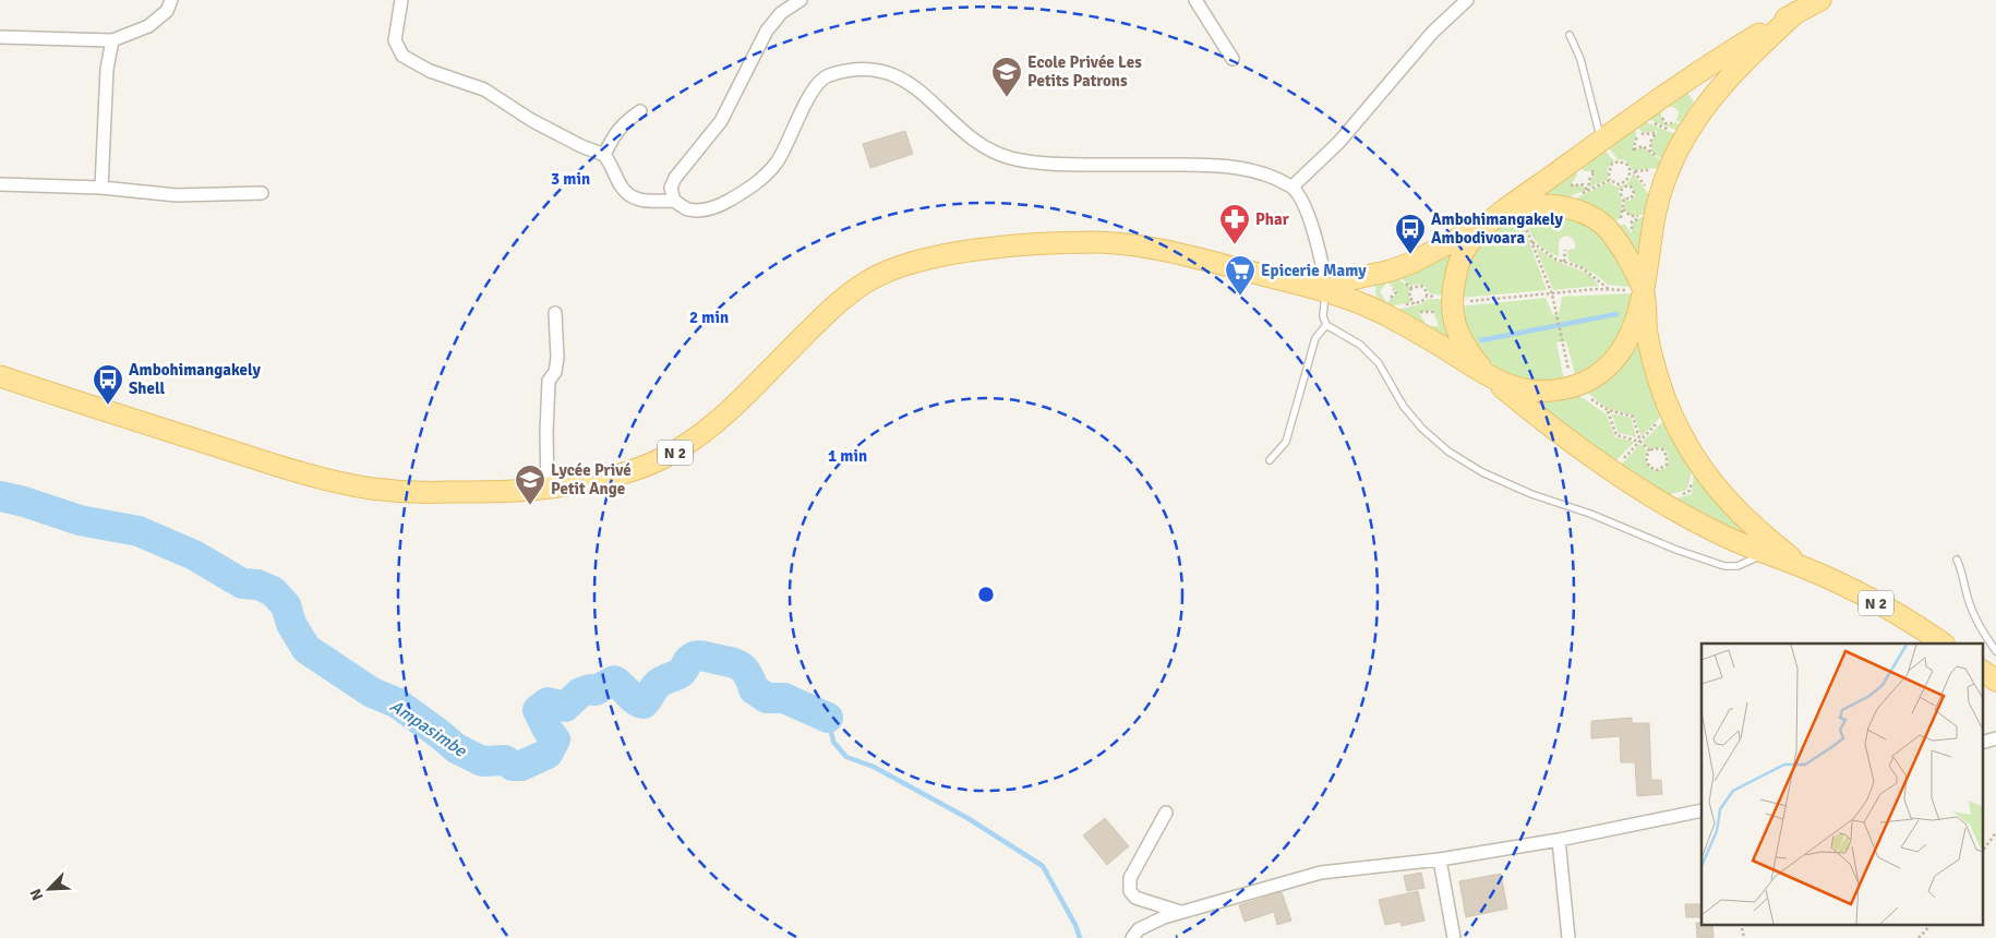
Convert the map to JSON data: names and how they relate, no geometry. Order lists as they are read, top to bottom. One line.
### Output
{"streets":{"main road":["N 2"]},"water":["Ampasimbe"],"places":{"school or university":["Ecole Privée Les Petits Patrons","Lycée Privé Petit Ange"],"pharmacy":["Phar"],"bus stop":["Ambohimangakely Ambodivoara","Ambohimangakely Shell"],"supermarket":["Epicerie Mamy"]},"north":"bottom left","rings":["3 min","2 min","1 min"]}
